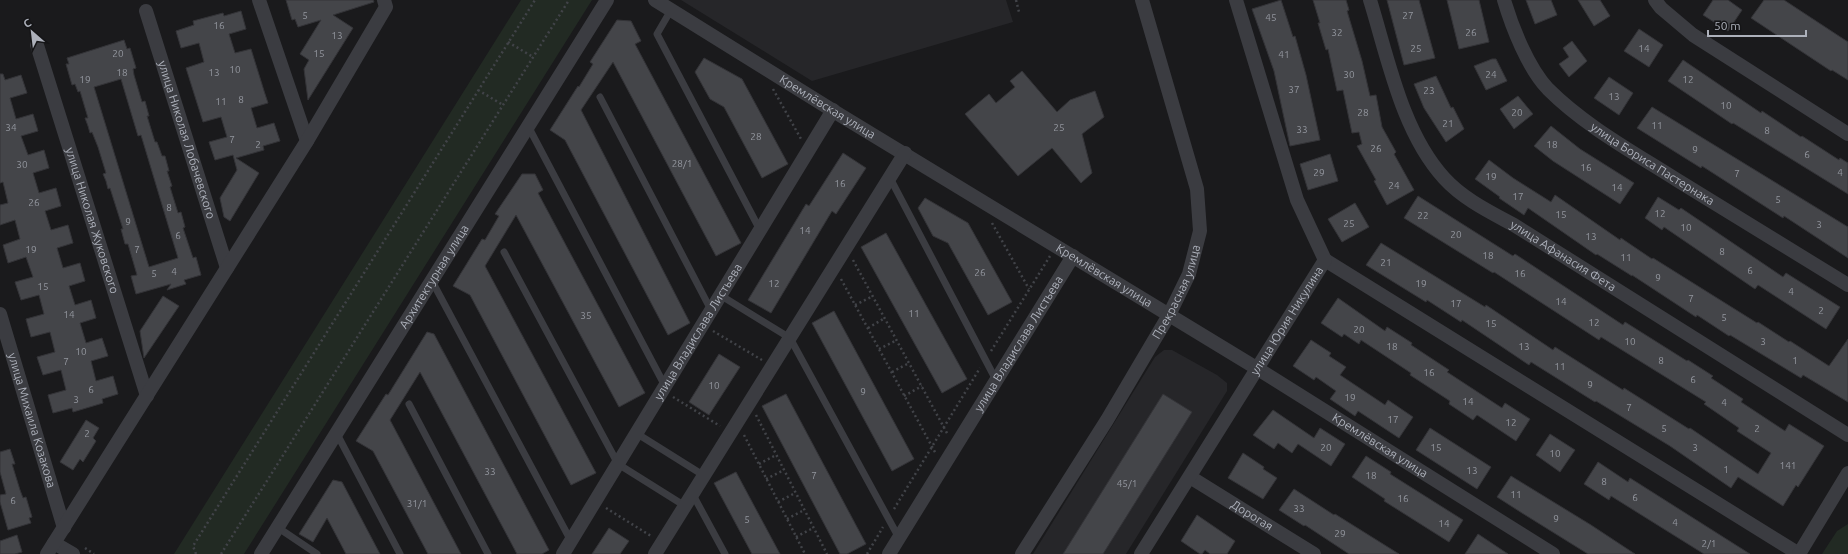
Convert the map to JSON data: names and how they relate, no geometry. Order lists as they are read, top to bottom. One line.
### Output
{"streets":{"street":["Кремлёвская улица","улица Николая Лобачевского","улица Бориса Пастернака","улица Николая Жуковского","улица Афанасия Фета","Архитектурная улица","Прекрасная улица","улица Юрия Никулина","улица Владислава Листьева","улица Михаила Козакова","Дорогая"]},"crossings":[["Кремлёвская улица","Прекрасная улица"],["Кремлёвская улица","улица Юрия Никулина"],["Кремлёвская улица","улица Владислава Листьева"],["улица Юрия Никулина","Дорогая"]],"house_numbers":["5","27","45","16","32","26","13","25","14","20","15","41","10","18","13","30","24","19","12","37","23","13","8","11","10","28","20","21","11","34","25","33","8","28","7","2","18","26","9","6","28/1","30","16","29","4","7","19","16","24","14","17","5","26","8","12","15","22","9","25","3","10","14","20","6","13","19","7","8","18","11","21","6","4","26","5","16","9","12","19","15","4","7","14","17","2","11","14","35","5","12","15","20","10","3","18","13","10","8","1","7","11","16","6","9","10","6","9","19","3","14","4","7","17","12","5","2","2","20","15","3","10","141","1","13","33","7","18","8","45/1","11","6","16","6","31/1","33","9","5","4","14","29","2/1"],"scale_bar":"50 m","north":"top left"}
